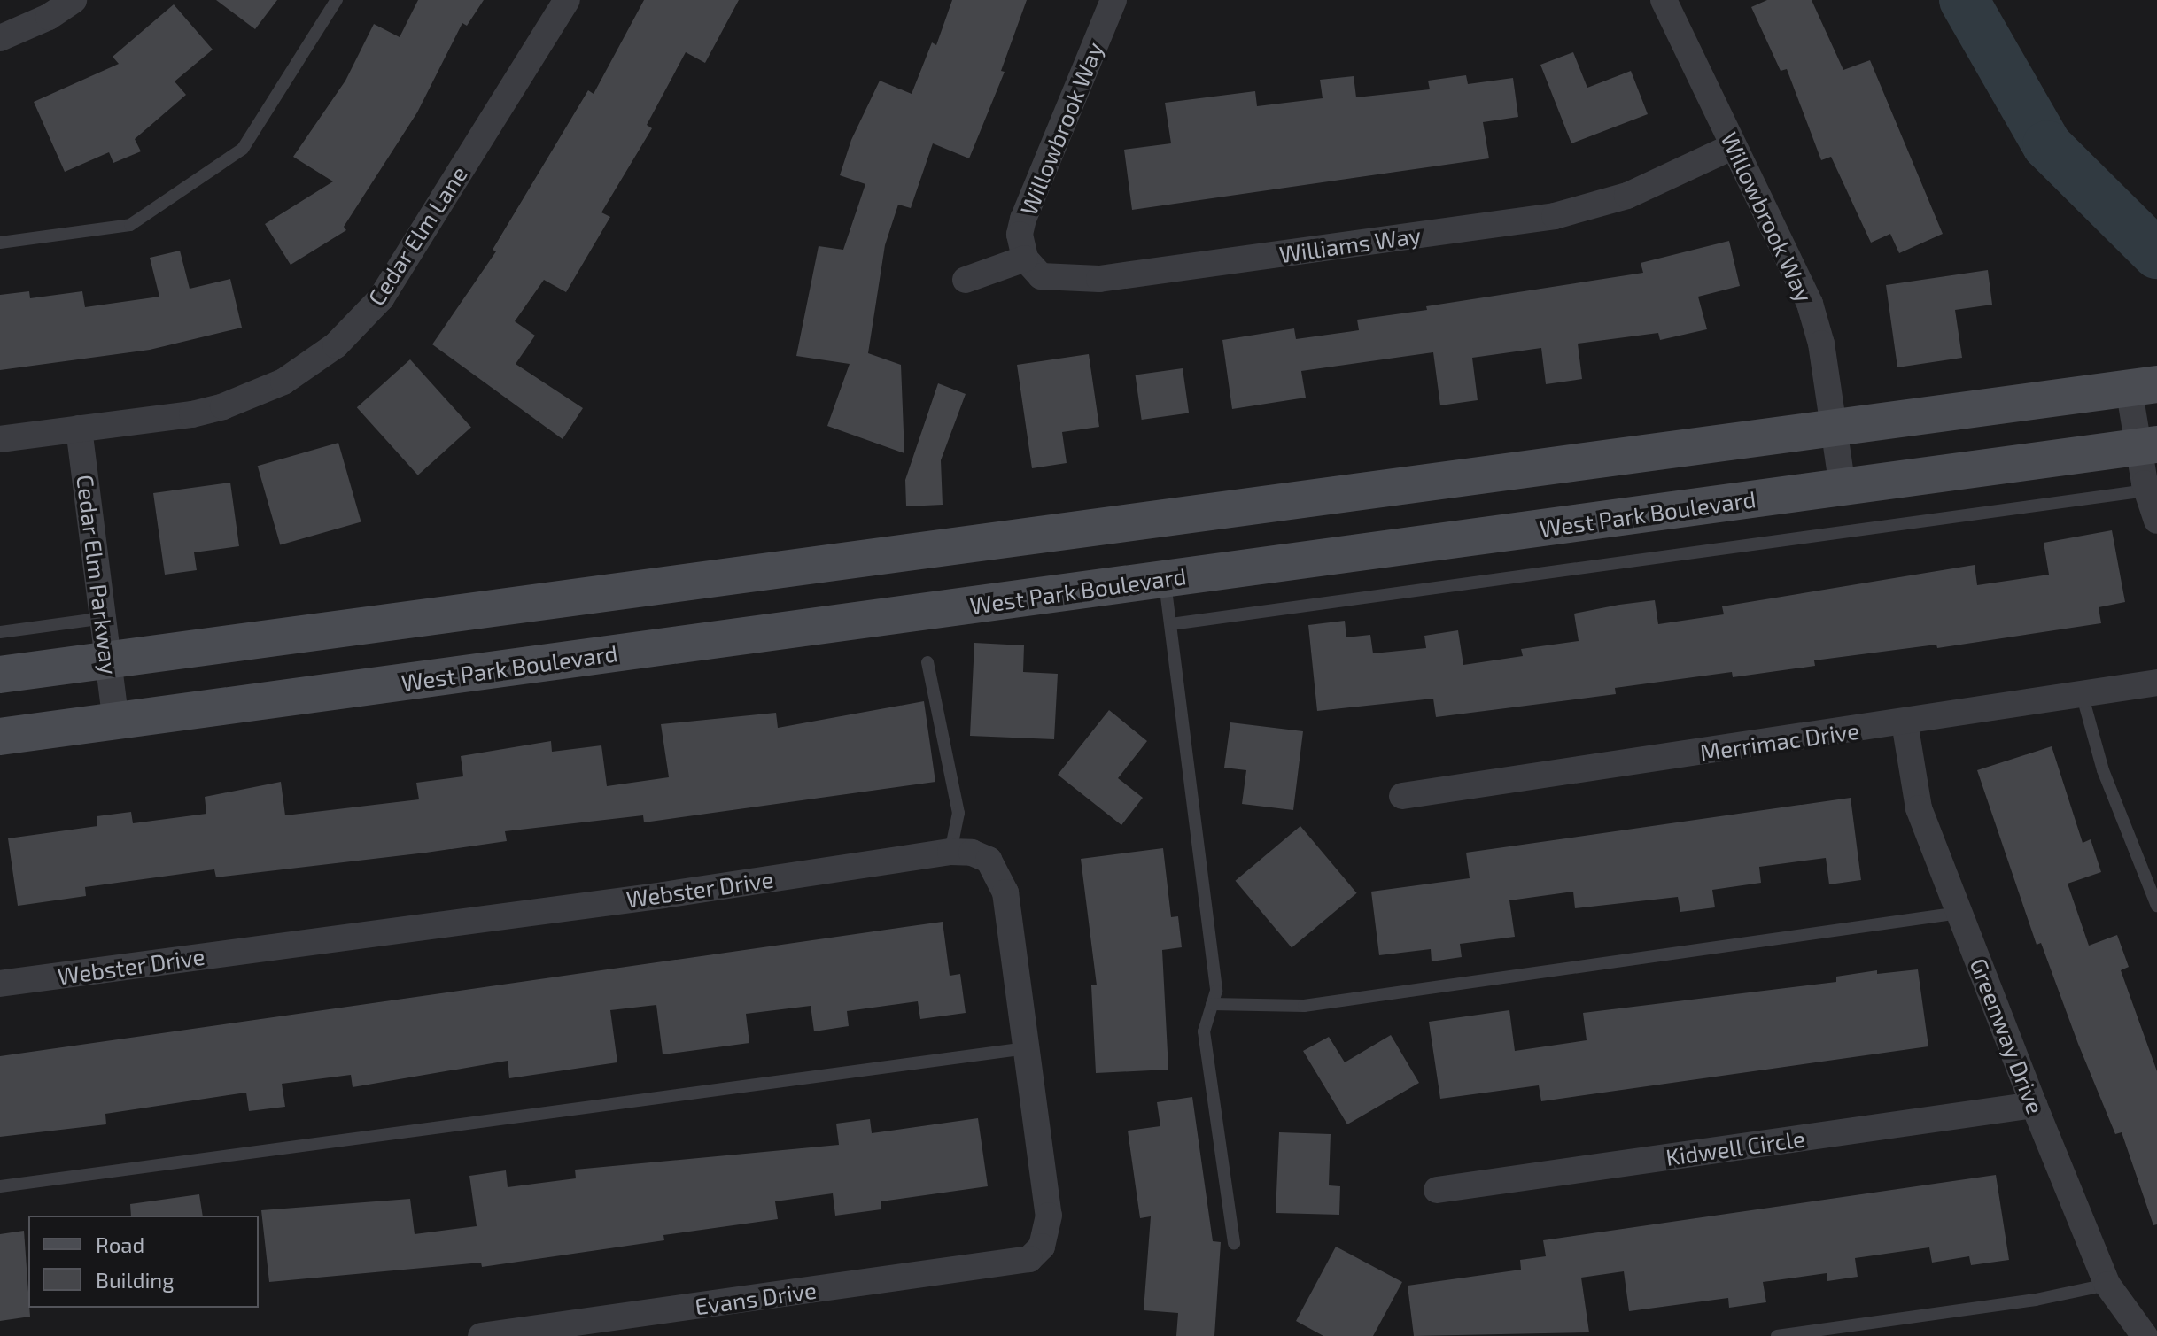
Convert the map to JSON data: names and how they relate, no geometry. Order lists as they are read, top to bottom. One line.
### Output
{"streets":{"main road":["West Park Boulevard"],"street":["Willowbrook Way","Cedar Elm Lane","Williams Way","Cedar Elm Parkway","Merrimac Drive","Webster Drive","Greenway Drive","Kidwell Circle","Evans Drive"]},"crossings":[["Willowbrook Way","Williams Way"],["Willowbrook Way","West Park Boulevard"],["Cedar Elm Lane","Cedar Elm Parkway"],["West Park Boulevard","Cedar Elm Parkway"],["Merrimac Drive","Greenway Drive"],["Webster Drive","Evans Drive"],["Greenway Drive","Kidwell Circle"]],"legend":["Road","Building"]}
